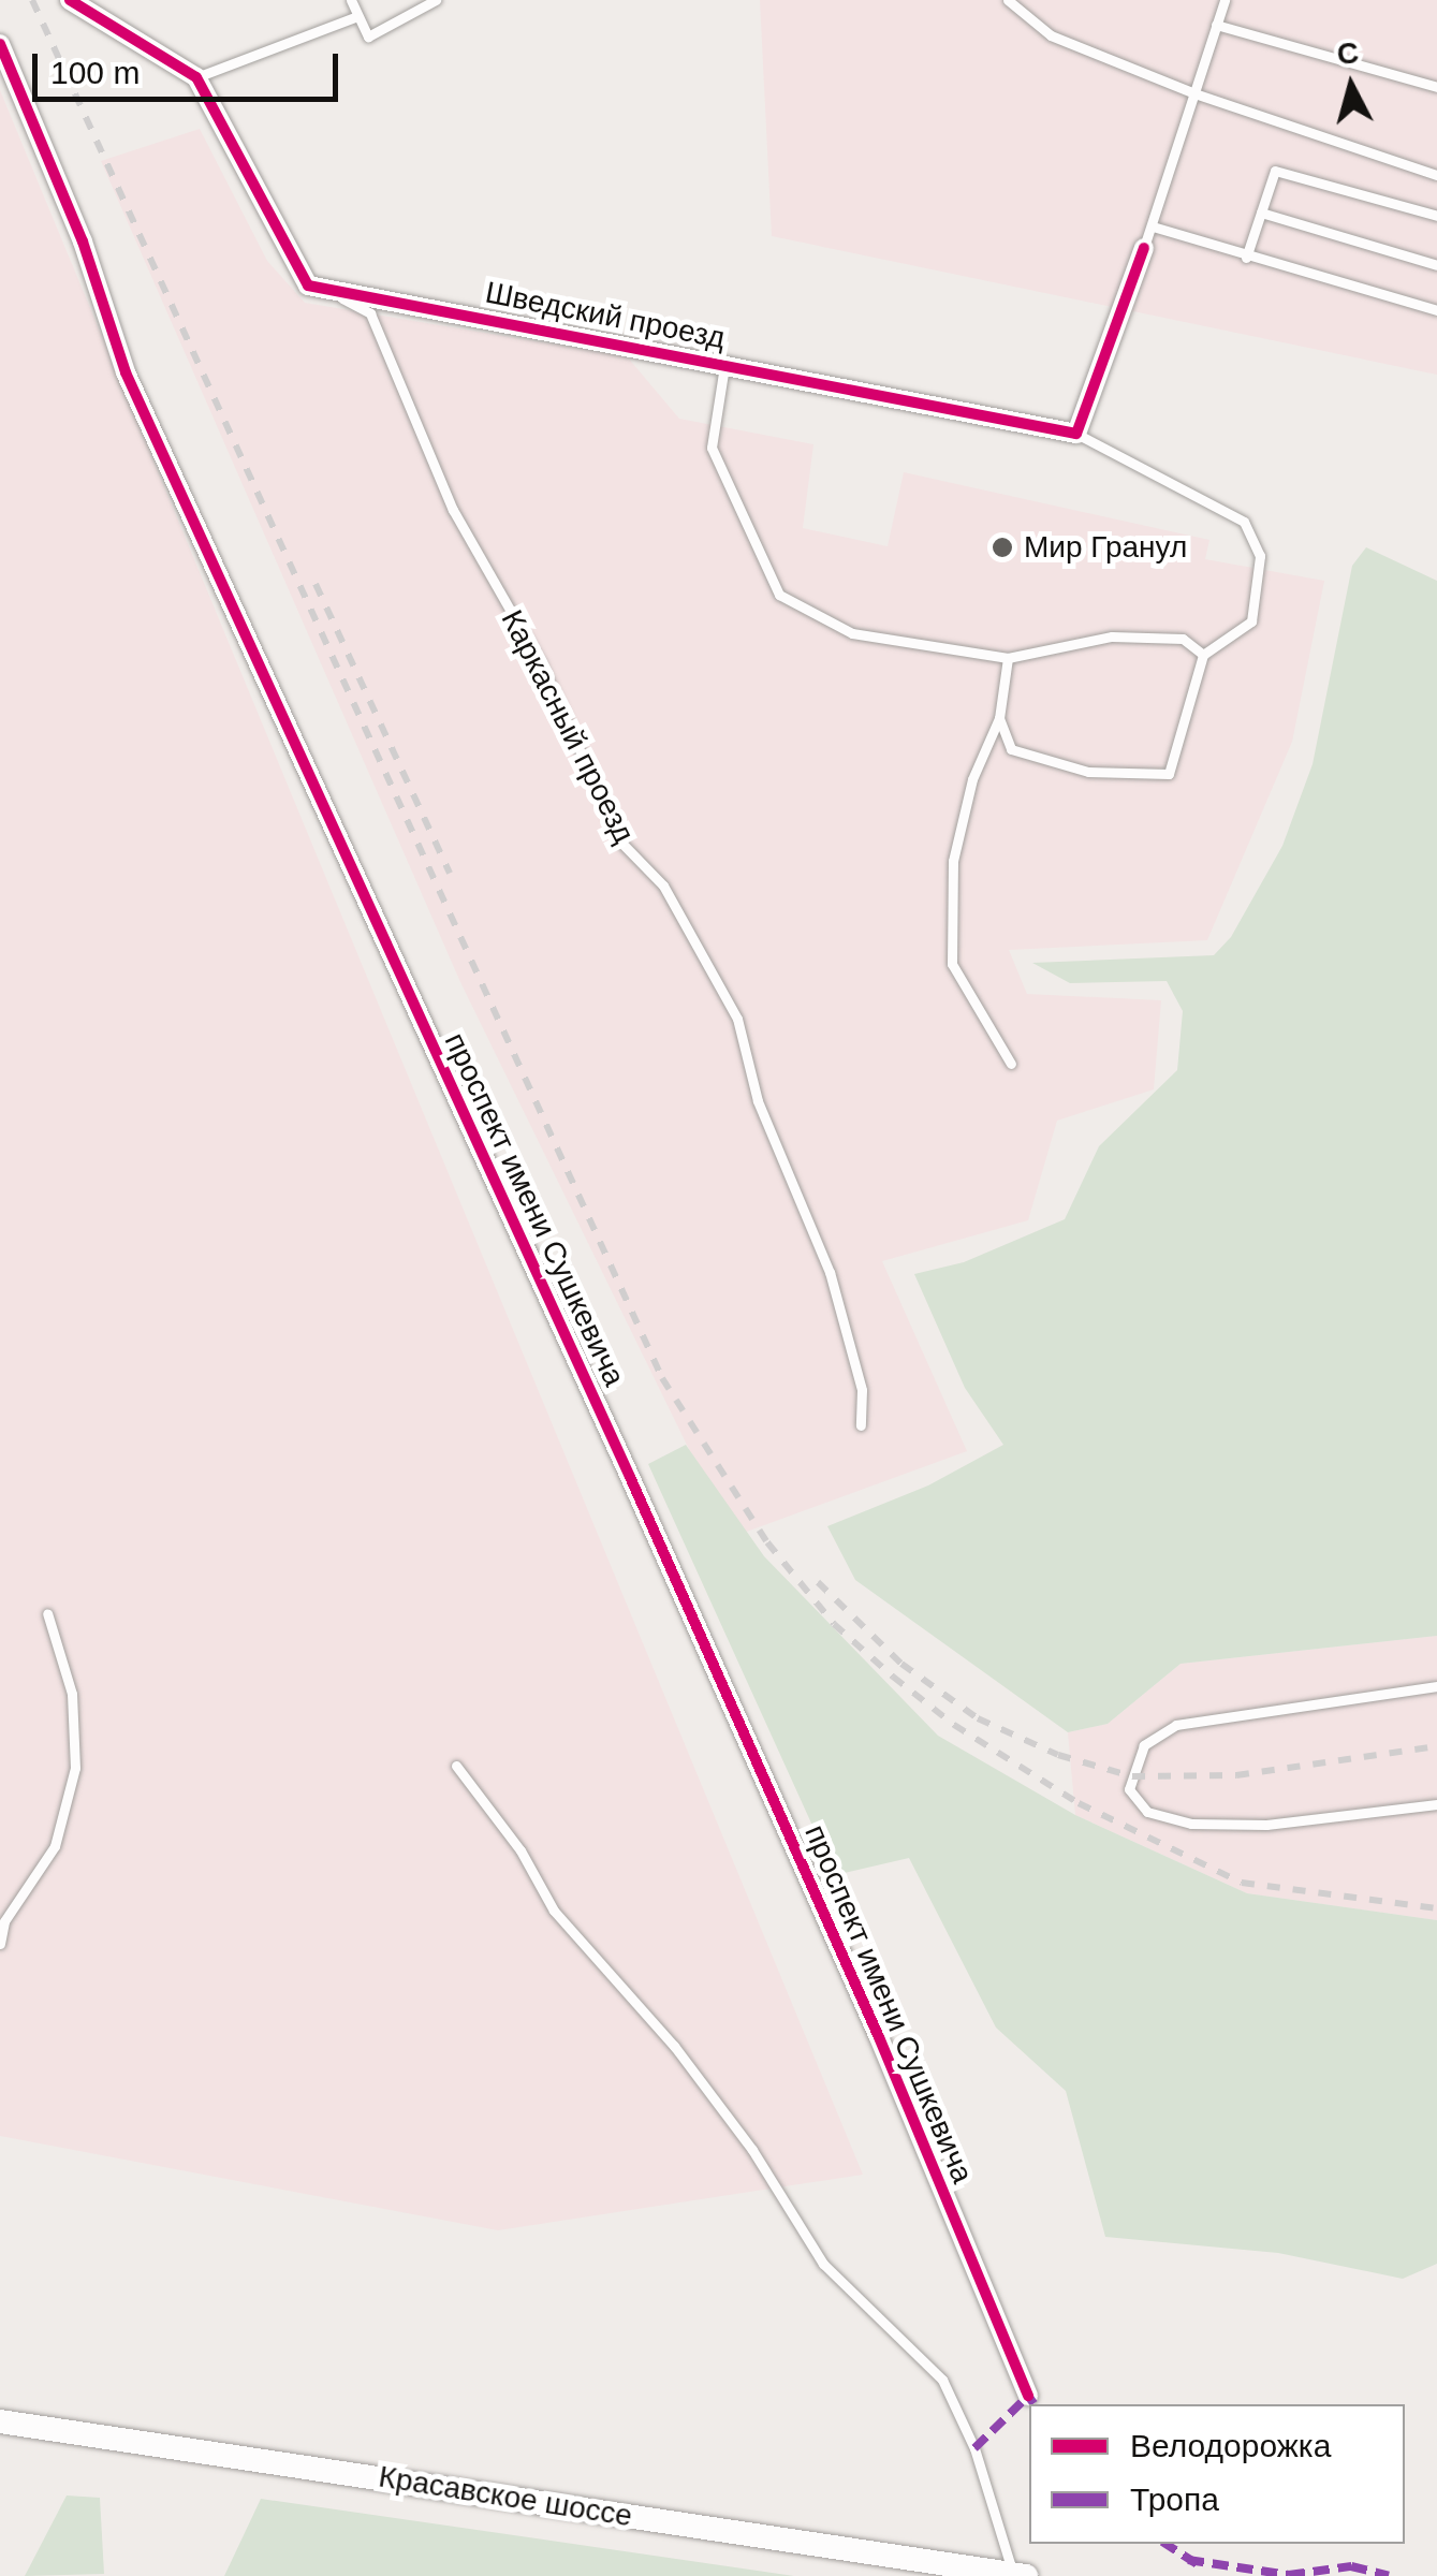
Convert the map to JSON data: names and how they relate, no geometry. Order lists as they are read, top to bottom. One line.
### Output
{"streets":{"street":["Шведский проезд","проспект имени Сушкевича","Красавское шоссе"],"lane":["Каркасный проезд"]},"crossings":[["Шведский проезд","Каркасный проезд"]],"places":["Мир Гранул"],"legend":["Велодорожка","Тропа"],"scale_bar":"100 m","north":"top"}
